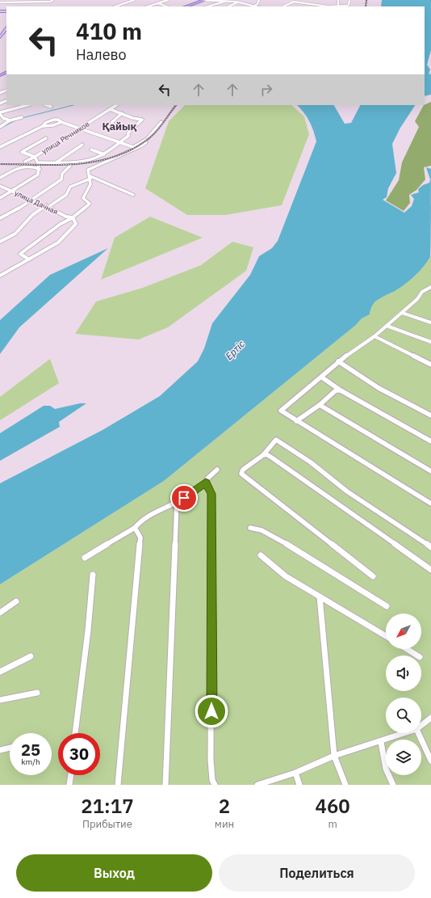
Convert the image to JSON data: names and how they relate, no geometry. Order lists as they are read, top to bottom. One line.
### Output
{"streets":{"street":["улица Речников","улица Дачная"]},"districts":["Қайық"],"water":["Ертіс"],"north":"bottom left","page":{"turn":["410 m","Налево"],"speed":"25 km/h","limit":"30","eta":["21:17","Прибытие","2","мин","460","m"],"buttons":["Выход","Поделиться"]}}
